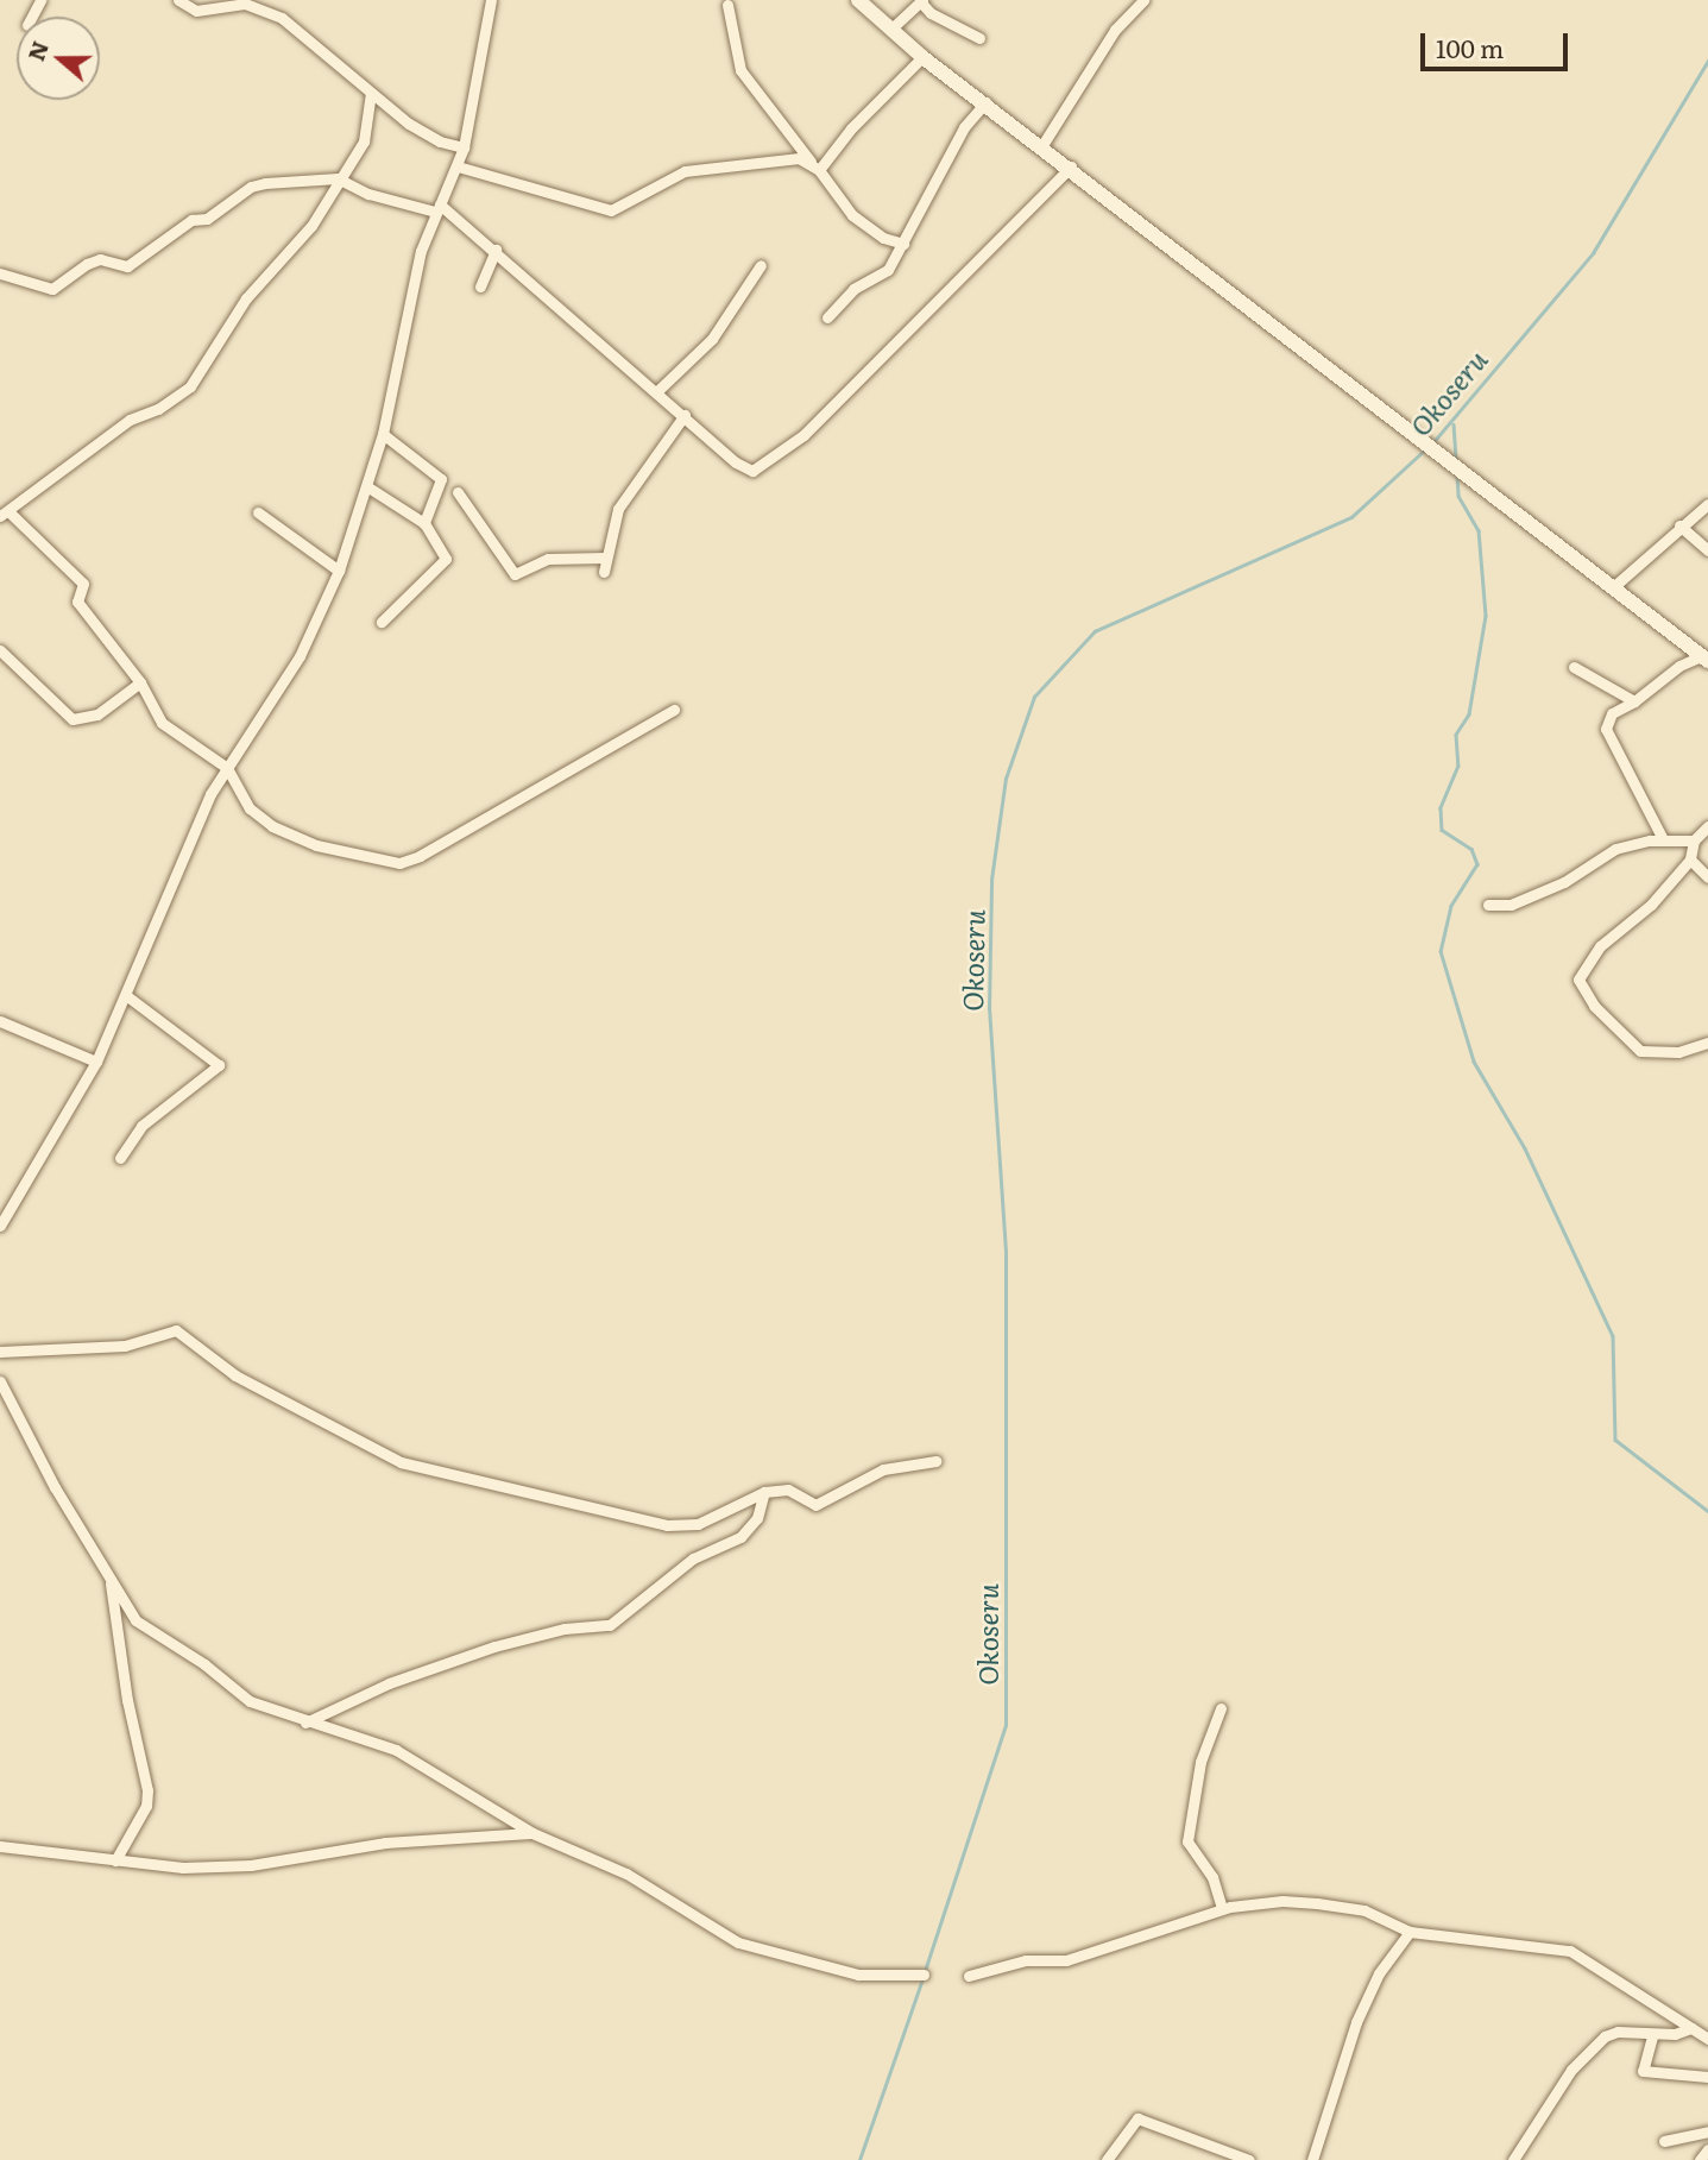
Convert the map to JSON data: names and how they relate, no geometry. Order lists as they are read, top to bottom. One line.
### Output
{"water":["Okoseru"],"scale_bar":"100 m","north":"left"}
